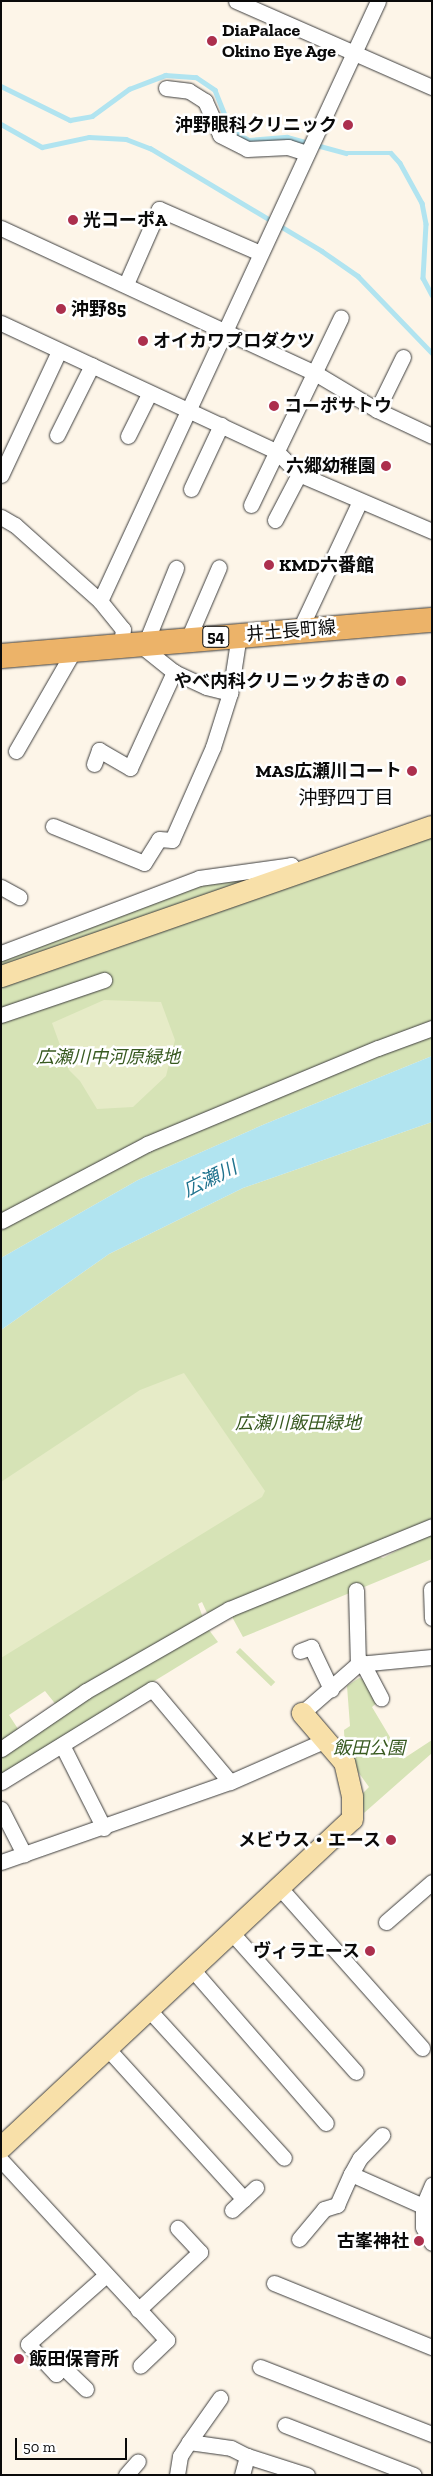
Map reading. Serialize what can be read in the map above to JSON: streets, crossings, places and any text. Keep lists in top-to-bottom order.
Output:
{
  "streets": {
    "main road": ["井土長町線", "54"]
  },
  "districts": ["沖野四丁目"],
  "water": ["広瀬川"],
  "parks": ["広瀬川中河原緑地", "広瀬川飯田緑地", "飯田公園"],
  "places": [
    "DiaPalace Okino Eye Age",
    "沖野眼科クリニック",
    "光コーポA",
    "沖野85",
    "オイカワプロダクツ",
    "コーポサトウ",
    "六郷幼稚園",
    "KMD六番館",
    "やべ内科クリニックおきの",
    "MAS広瀬川コート",
    "メビウス・エース",
    "ヴィラエース",
    "古峯神社",
    "飯田保育所"
  ],
  "scale_bar": "50 m"
}
